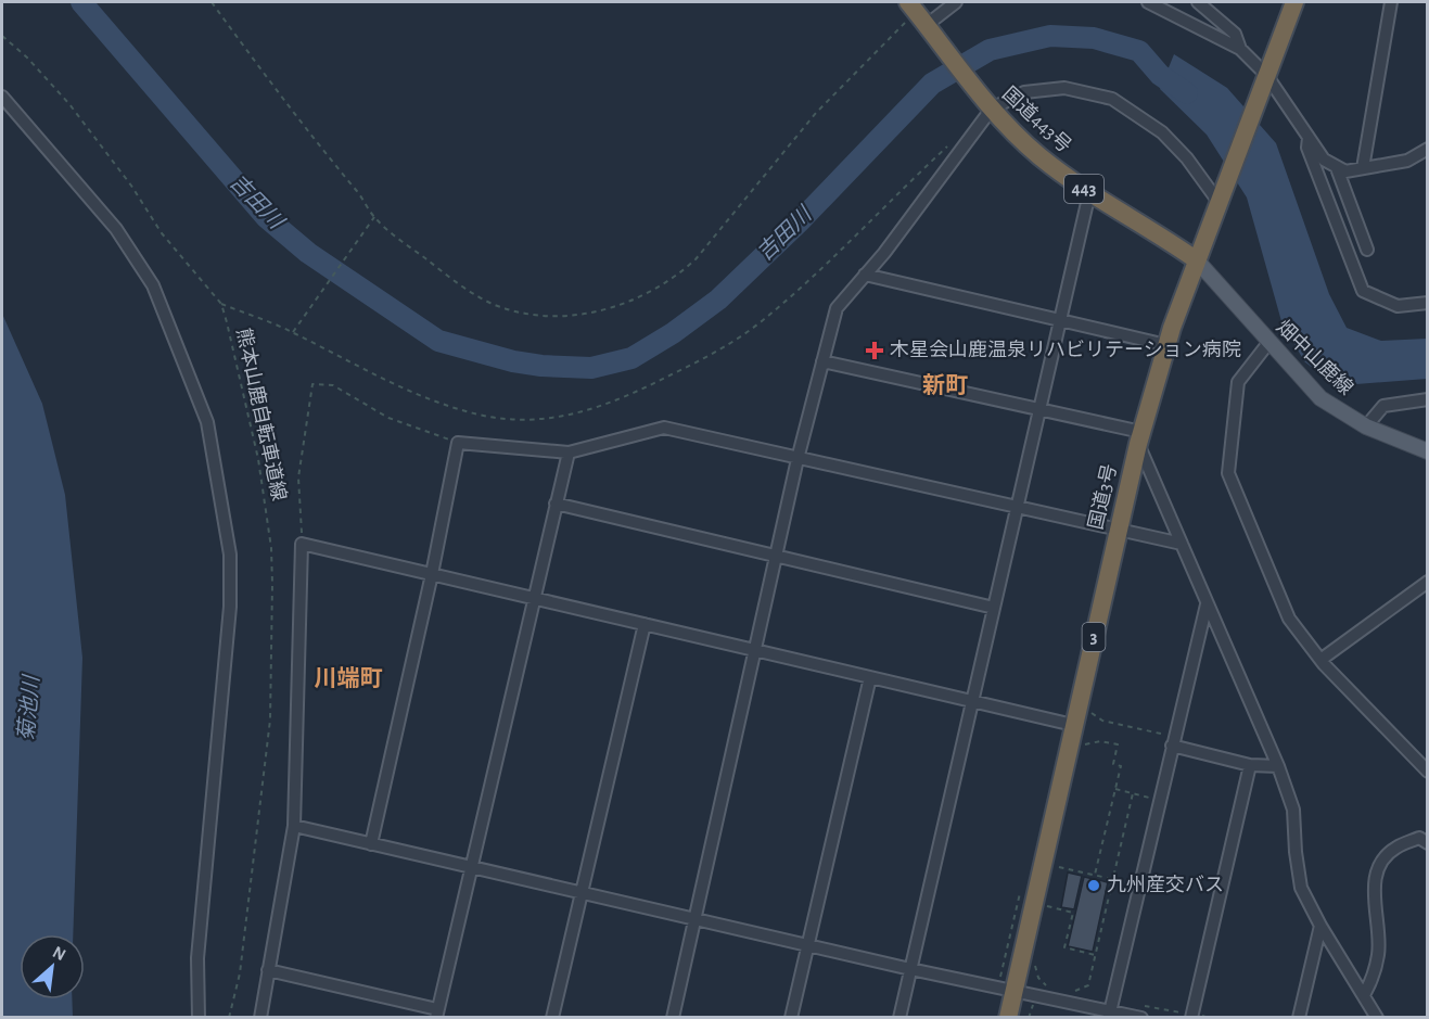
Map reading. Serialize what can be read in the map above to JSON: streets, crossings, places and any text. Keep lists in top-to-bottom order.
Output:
{
  "streets": {
    "highway": [
      "国道443号",
      "443",
      "国道3号",
      "3"
    ],
    "main road": ["畑中山鹿線"],
    "path": ["熊本山鹿自転車道線"]
  },
  "crossings": [
    ["国道443号", "畑中山鹿線"],
    ["国道443号", "国道3号"],
    ["畑中山鹿線", "国道3号"]
  ],
  "districts": ["新町", "川端町"],
  "water": ["吉田川", "菊池川"],
  "places": {
    "health": ["木星会山鹿温泉リハビリテーション病院"],
    "other": ["九州産交バス"]
  },
  "north": "top right"
}
